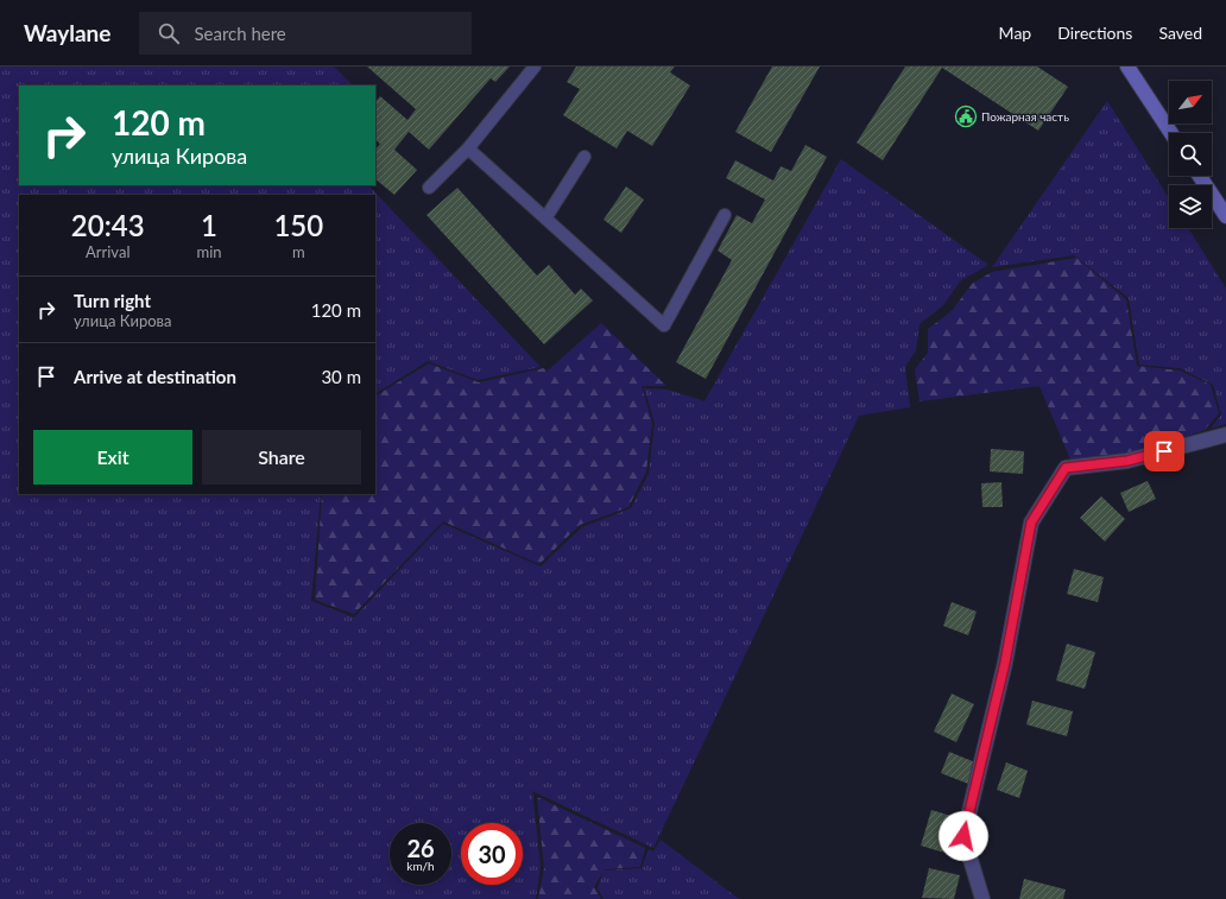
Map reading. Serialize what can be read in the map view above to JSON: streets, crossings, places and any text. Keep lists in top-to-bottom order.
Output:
{
  "places": {
    "public building": ["Пожарная часть"]
  },
  "north": "top right",
  "page": {
    "header": "Waylane",
    "search": "Search here",
    "nav": ["Map", "Directions", "Saved"],
    "turn": ["120 m", "улица Кирова"],
    "eta": [
      "20:43",
      "Arrival",
      "1",
      "min",
      "150",
      "m"
    ],
    "list": [
      {
        "name": "Turn right",
        "note": "улица Кирова",
        "value": "120 m"
      },
      {
        "name": "Arrive at destination",
        "value": "30 m"
      }
    ],
    "buttons": ["Exit", "Share"],
    "speed": "26 km/h",
    "limit": "30"
  }
}
